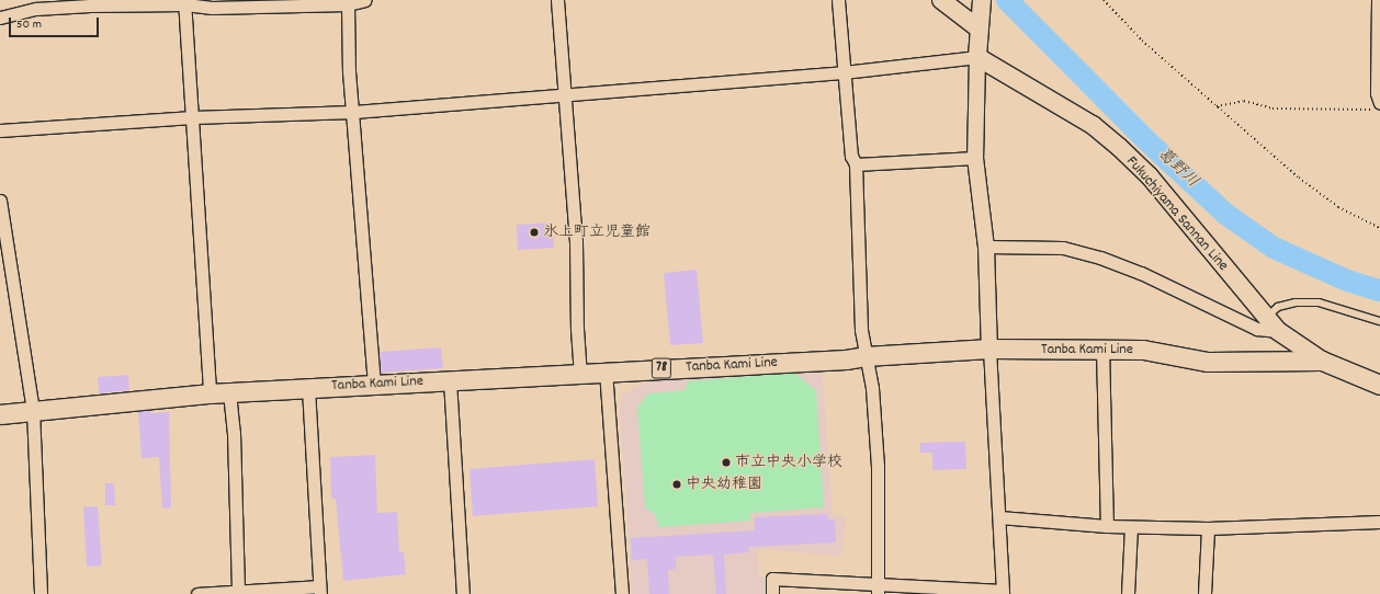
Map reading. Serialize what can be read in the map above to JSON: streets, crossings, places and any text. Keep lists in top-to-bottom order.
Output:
{
  "streets": {
    "main road": ["Fukuchiyama Sannan Line", "Tanba Kami Line", "78"]
  },
  "crossings": [
    ["Fukuchiyama Sannan Line", "Tanba Kami Line"]
  ],
  "water": ["葛野川"],
  "places": ["氷上町立児童館", "市立中央小学校", "中央幼稚園"],
  "scale_bar": "50 m"
}
